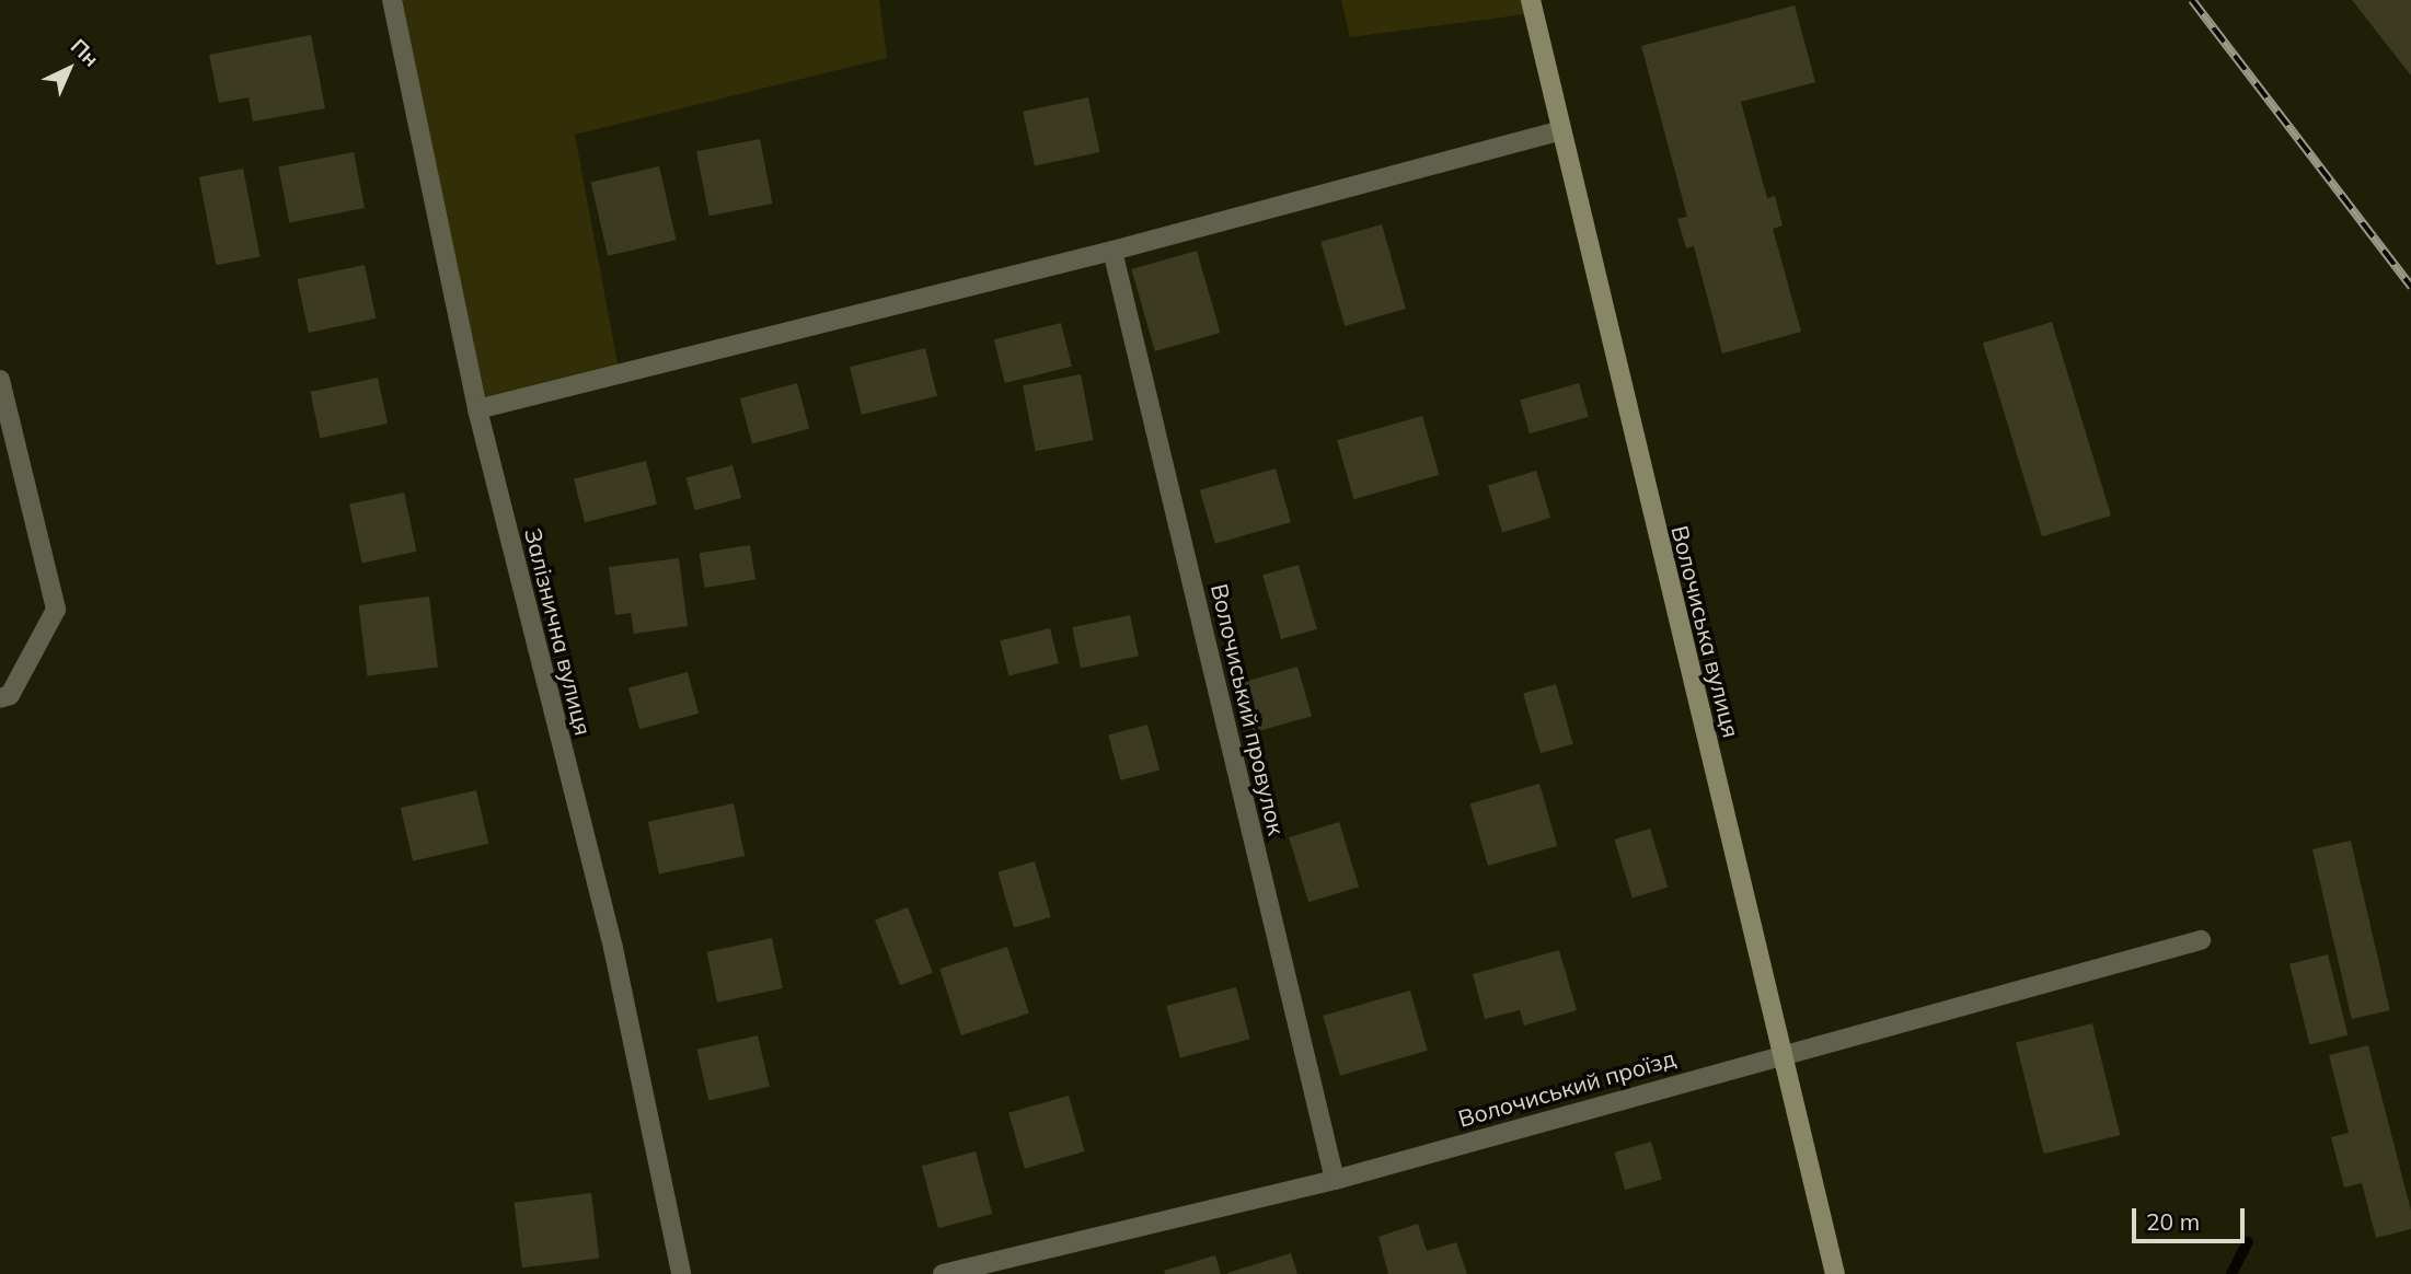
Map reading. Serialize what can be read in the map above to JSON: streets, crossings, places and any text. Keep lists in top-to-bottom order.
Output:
{
  "streets": {
    "main road": ["Волочиська вулиця"],
    "street": ["Залізнична вулиця", "Волочиський провулок", "Волочиський проїзд"]
  },
  "crossings": [
    ["Волочиська вулиця", "Волочиський проїзд"],
    ["Волочиський провулок", "Волочиський проїзд"]
  ],
  "scale_bar": "20 m",
  "north": "top right"
}
